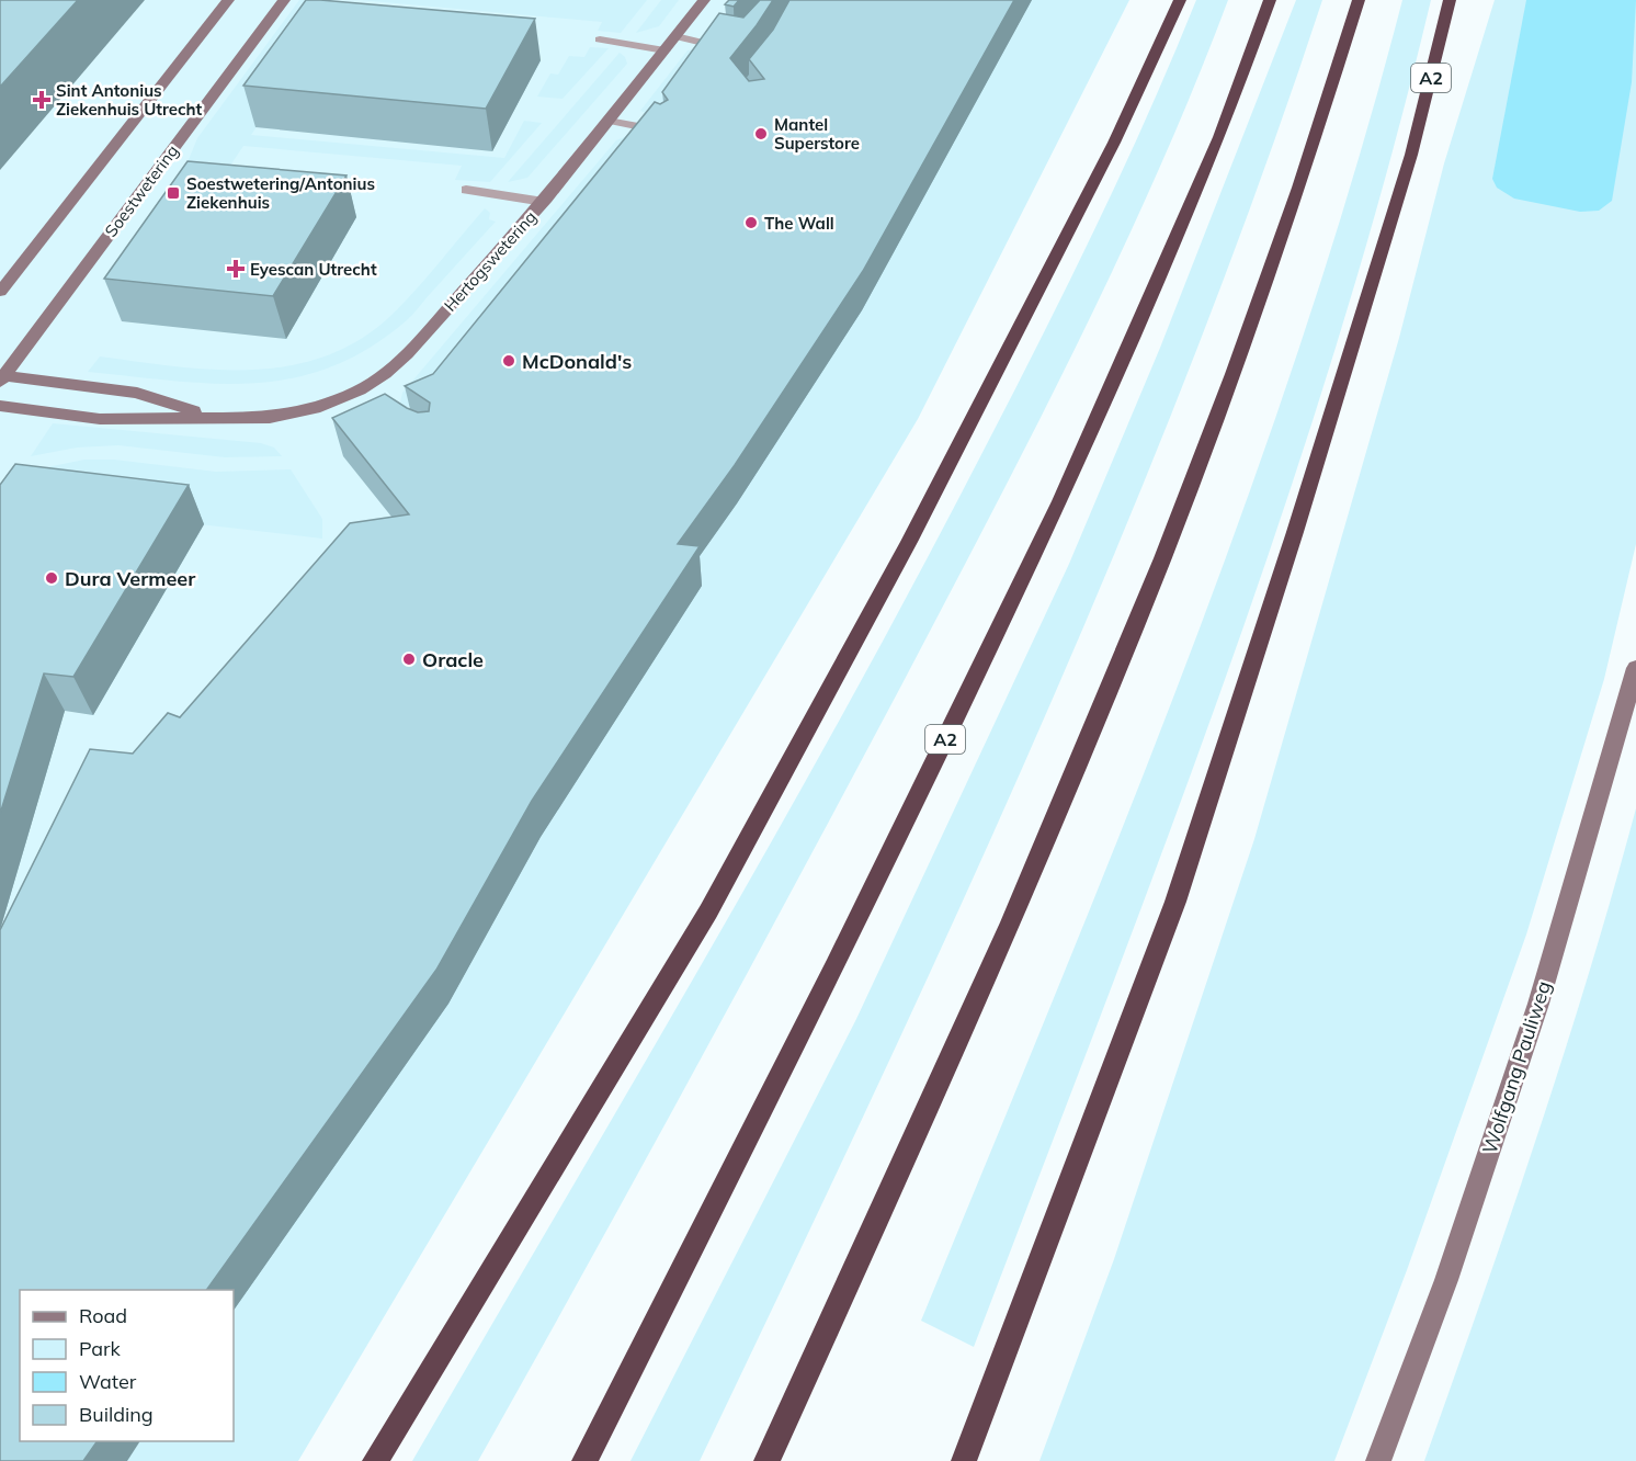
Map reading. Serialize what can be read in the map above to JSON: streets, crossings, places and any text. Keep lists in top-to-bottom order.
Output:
{
  "streets": {
    "highway": ["A2"],
    "main road": ["Soestwetering", "Hertogswetering", "Wolfgang Pauliweg"]
  },
  "crossings": [
    ["Soestwetering", "Hertogswetering"]
  ],
  "places": {
    "health": ["Sint Antonius Ziekenhuis Utrecht", "Eyescan Utrecht"],
    "other": [
      "Mantel Superstore",
      "The Wall",
      "McDonald's",
      "Dura Vermeer",
      "Oracle"
    ],
    "transit": ["Soestwetering/Antonius Ziekenhuis"]
  },
  "legend": [
    "Road",
    "Park",
    "Water",
    "Building"
  ]
}
